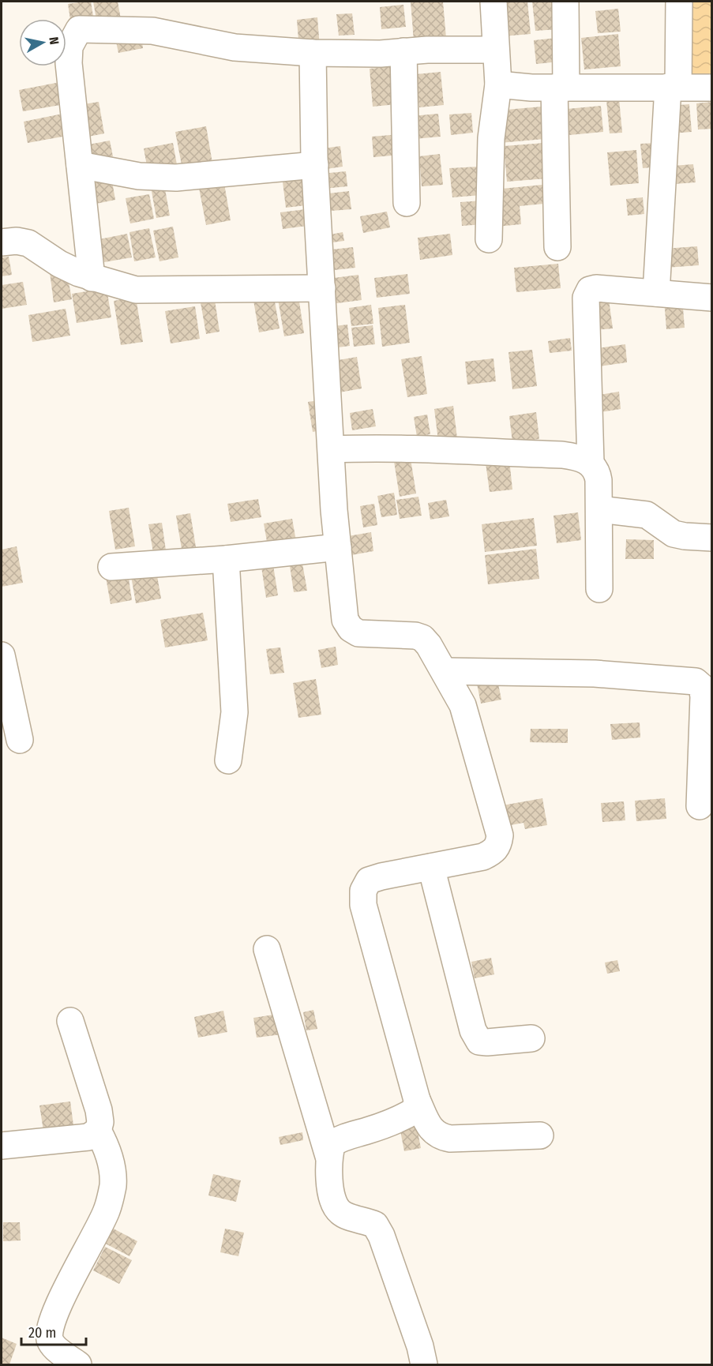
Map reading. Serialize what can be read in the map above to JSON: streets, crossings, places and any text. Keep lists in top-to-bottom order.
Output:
{
  "scale_bar": "20 m",
  "north": "right"
}
